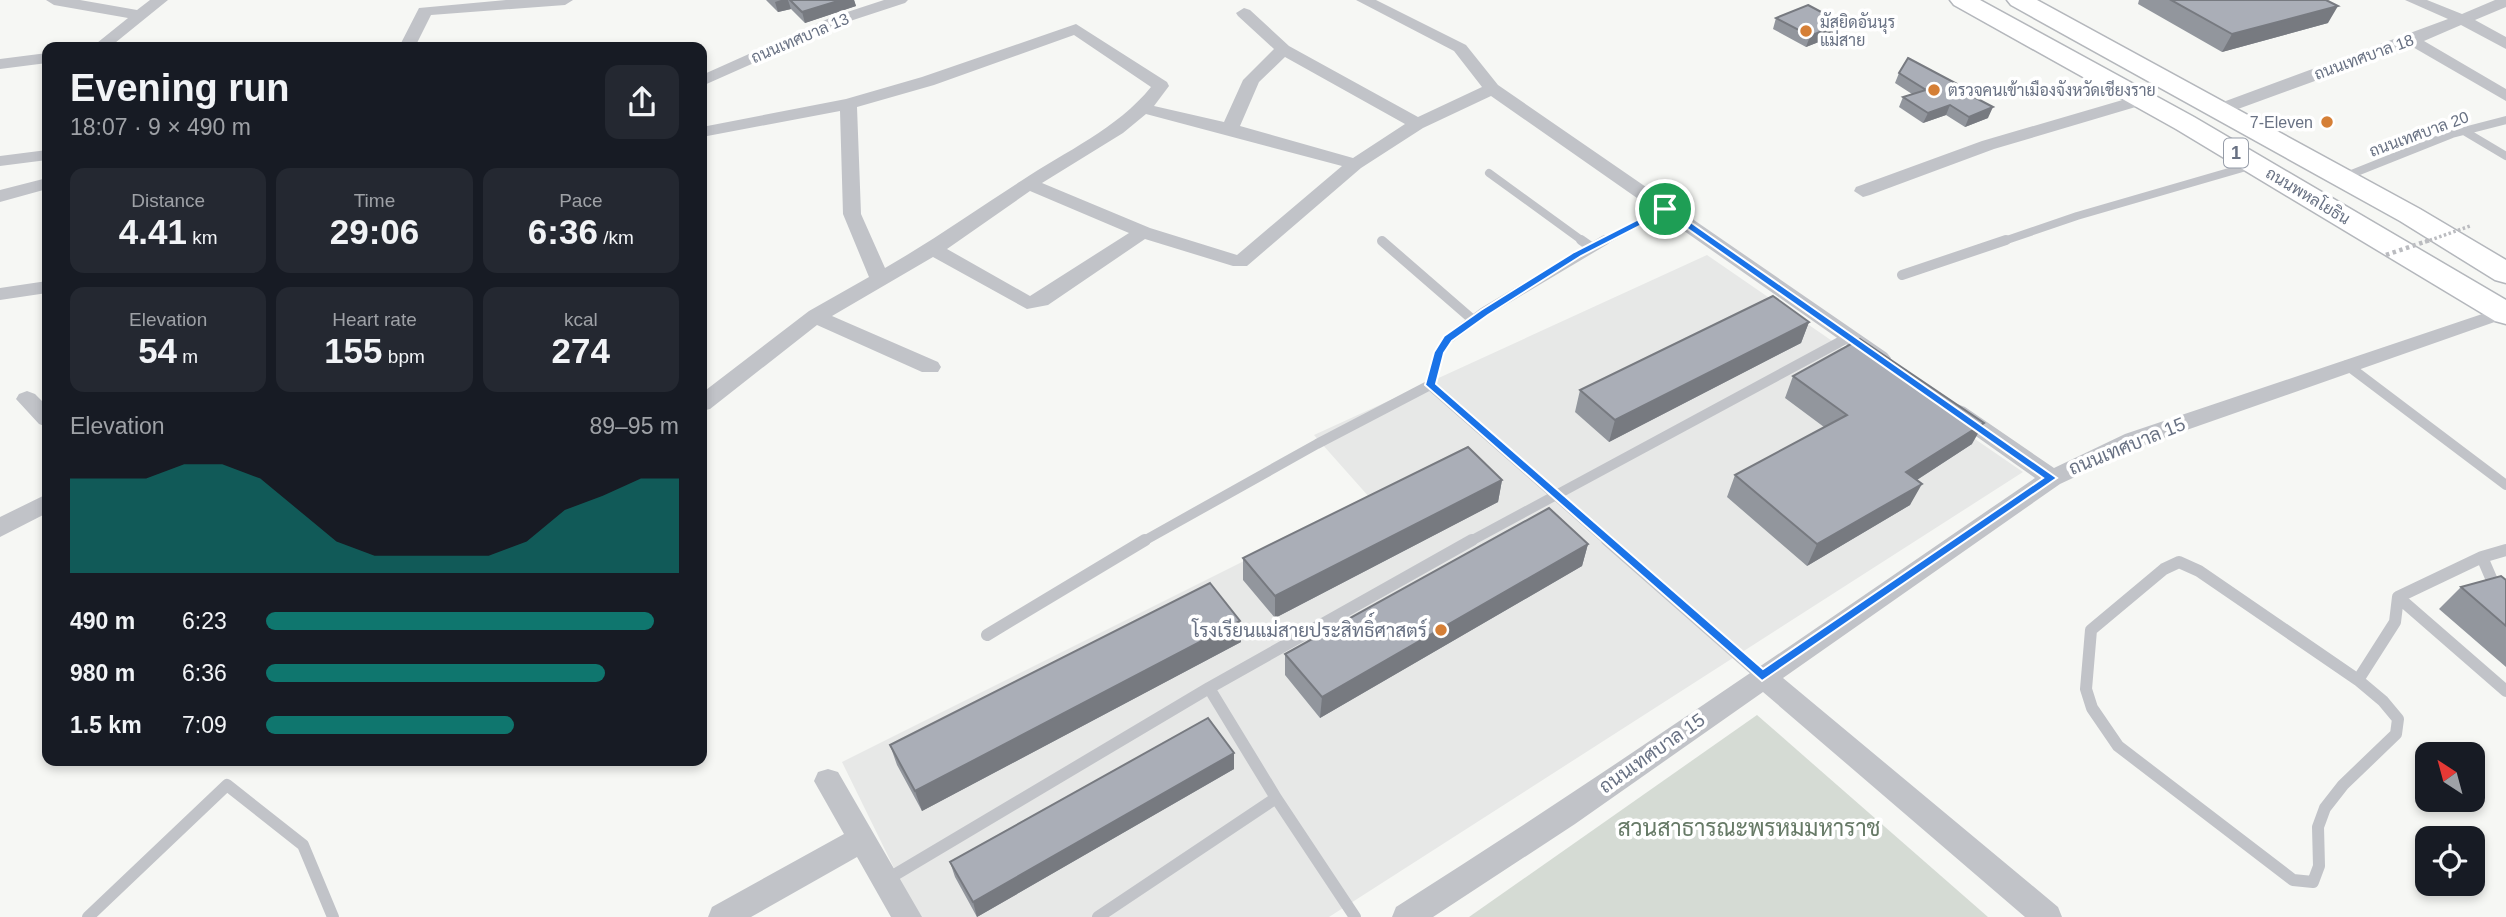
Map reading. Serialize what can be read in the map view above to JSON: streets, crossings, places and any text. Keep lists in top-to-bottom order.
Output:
{
  "streets": {
    "main road": ["1", "ถนนพหลโยธิน"],
    "street": ["ถนนเทศบาล 13", "ถนนเทศบาล 18", "ถนนเทศบาล 15"],
    "lane": ["ถนนเทศบาล 20"]
  },
  "crossings": [
    ["ถนนเทศบาล 18", "ถนนพหลโยธิน"],
    ["ถนนเทศบาล 20", "ถนนพหลโยธิน"],
    ["ถนนพหลโยธิน", "ถนนเทศบาล 15"]
  ],
  "parks": ["สวนสาธารณะพรหมมหาราช"],
  "places": [
    "มัสยิดอันนุร แม่สาย",
    "ตรวจคนเข้าเมืองจังหวัดเชียงราย",
    "7-Eleven",
    "โรงเรียนแม่สายประสิทธิ์ศาสตร์"
  ],
  "north": "top left",
  "page": {
    "heading": ["Evening run", "18:07 · 9 × 490 m"],
    "stats": [
      ["Distance", "4.41 km"],
      ["Time", "29:06"],
      ["Pace", "6:36 /km"],
      ["Elevation", "54 m"],
      ["Heart rate", "155 bpm"],
      ["kcal", "274"]
    ],
    "chart": ["Elevation", "89–95 m"],
    "list": [
      {
        "name": "490 m",
        "note": "6:23"
      },
      {
        "name": "980 m",
        "note": "6:36"
      },
      {
        "name": "1.5 km",
        "note": "7:09"
      }
    ]
  }
}
